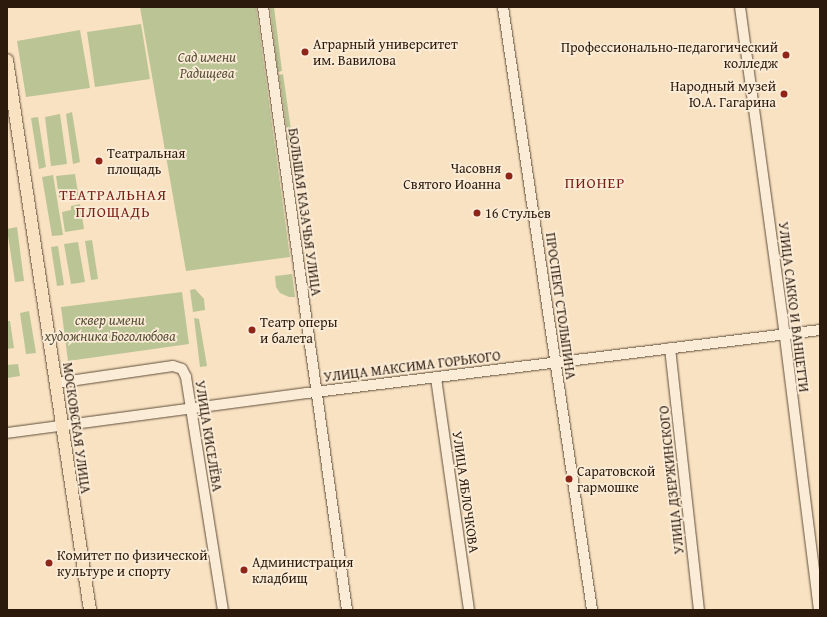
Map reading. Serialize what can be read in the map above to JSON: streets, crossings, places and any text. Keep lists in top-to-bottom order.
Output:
{
  "streets": {
    "main road": ["МОСКОВСКАЯ УЛИЦА"],
    "street": [
      "БОЛЬШАЯ КАЗАЧЬЯ УЛИЦА",
      "ПРОСПЕКТ СТОЛЫПИНА",
      "УЛИЦА САККО И ВАНЦЕТТИ",
      "УЛИЦА МАКСИМА ГОРЬКОГО",
      "УЛИЦА КИСЕЛЁВА",
      "УЛИЦА ДЗЕРЖИНСКОГО",
      "УЛИЦА ЯБЛОЧКОВА"
    ]
  },
  "crossings": [
    ["БОЛЬШАЯ КАЗАЧЬЯ УЛИЦА", "УЛИЦА МАКСИМА ГОРЬКОГО"],
    ["ПРОСПЕКТ СТОЛЫПИНА", "УЛИЦА МАКСИМА ГОРЬКОГО"],
    ["УЛИЦА САККО И ВАНЦЕТТИ", "УЛИЦА МАКСИМА ГОРЬКОГО"],
    ["УЛИЦА МАКСИМА ГОРЬКОГО", "МОСКОВСКАЯ УЛИЦА"],
    ["УЛИЦА МАКСИМА ГОРЬКОГО", "УЛИЦА КИСЕЛЁВА"],
    ["УЛИЦА МАКСИМА ГОРЬКОГО", "УЛИЦА ДЗЕРЖИНСКОГО"],
    ["УЛИЦА МАКСИМА ГОРЬКОГО", "УЛИЦА ЯБЛОЧКОВА"],
    ["МОСКОВСКАЯ УЛИЦА", "УЛИЦА КИСЕЛЁВА"]
  ],
  "districts": ["ПИОНЕР", "ТЕАТРАЛЬНАЯ ПЛОЩАДЬ"],
  "parks": ["Сад имени Радищева", "сквер имени художника Боголюбова"],
  "places": [
    "Аграрный университет им. Вавилова",
    "Профессионально-педагогический колледж",
    "Народный музей Ю.А. Гагарина",
    "Театральная площадь",
    "Часовня Святого Иоанна",
    "16 Стульев",
    "Театр оперы и балета",
    "Саратовской гармошке",
    "Комитет по физической культуре и спорту",
    "Администрация кладбищ"
  ]
}
